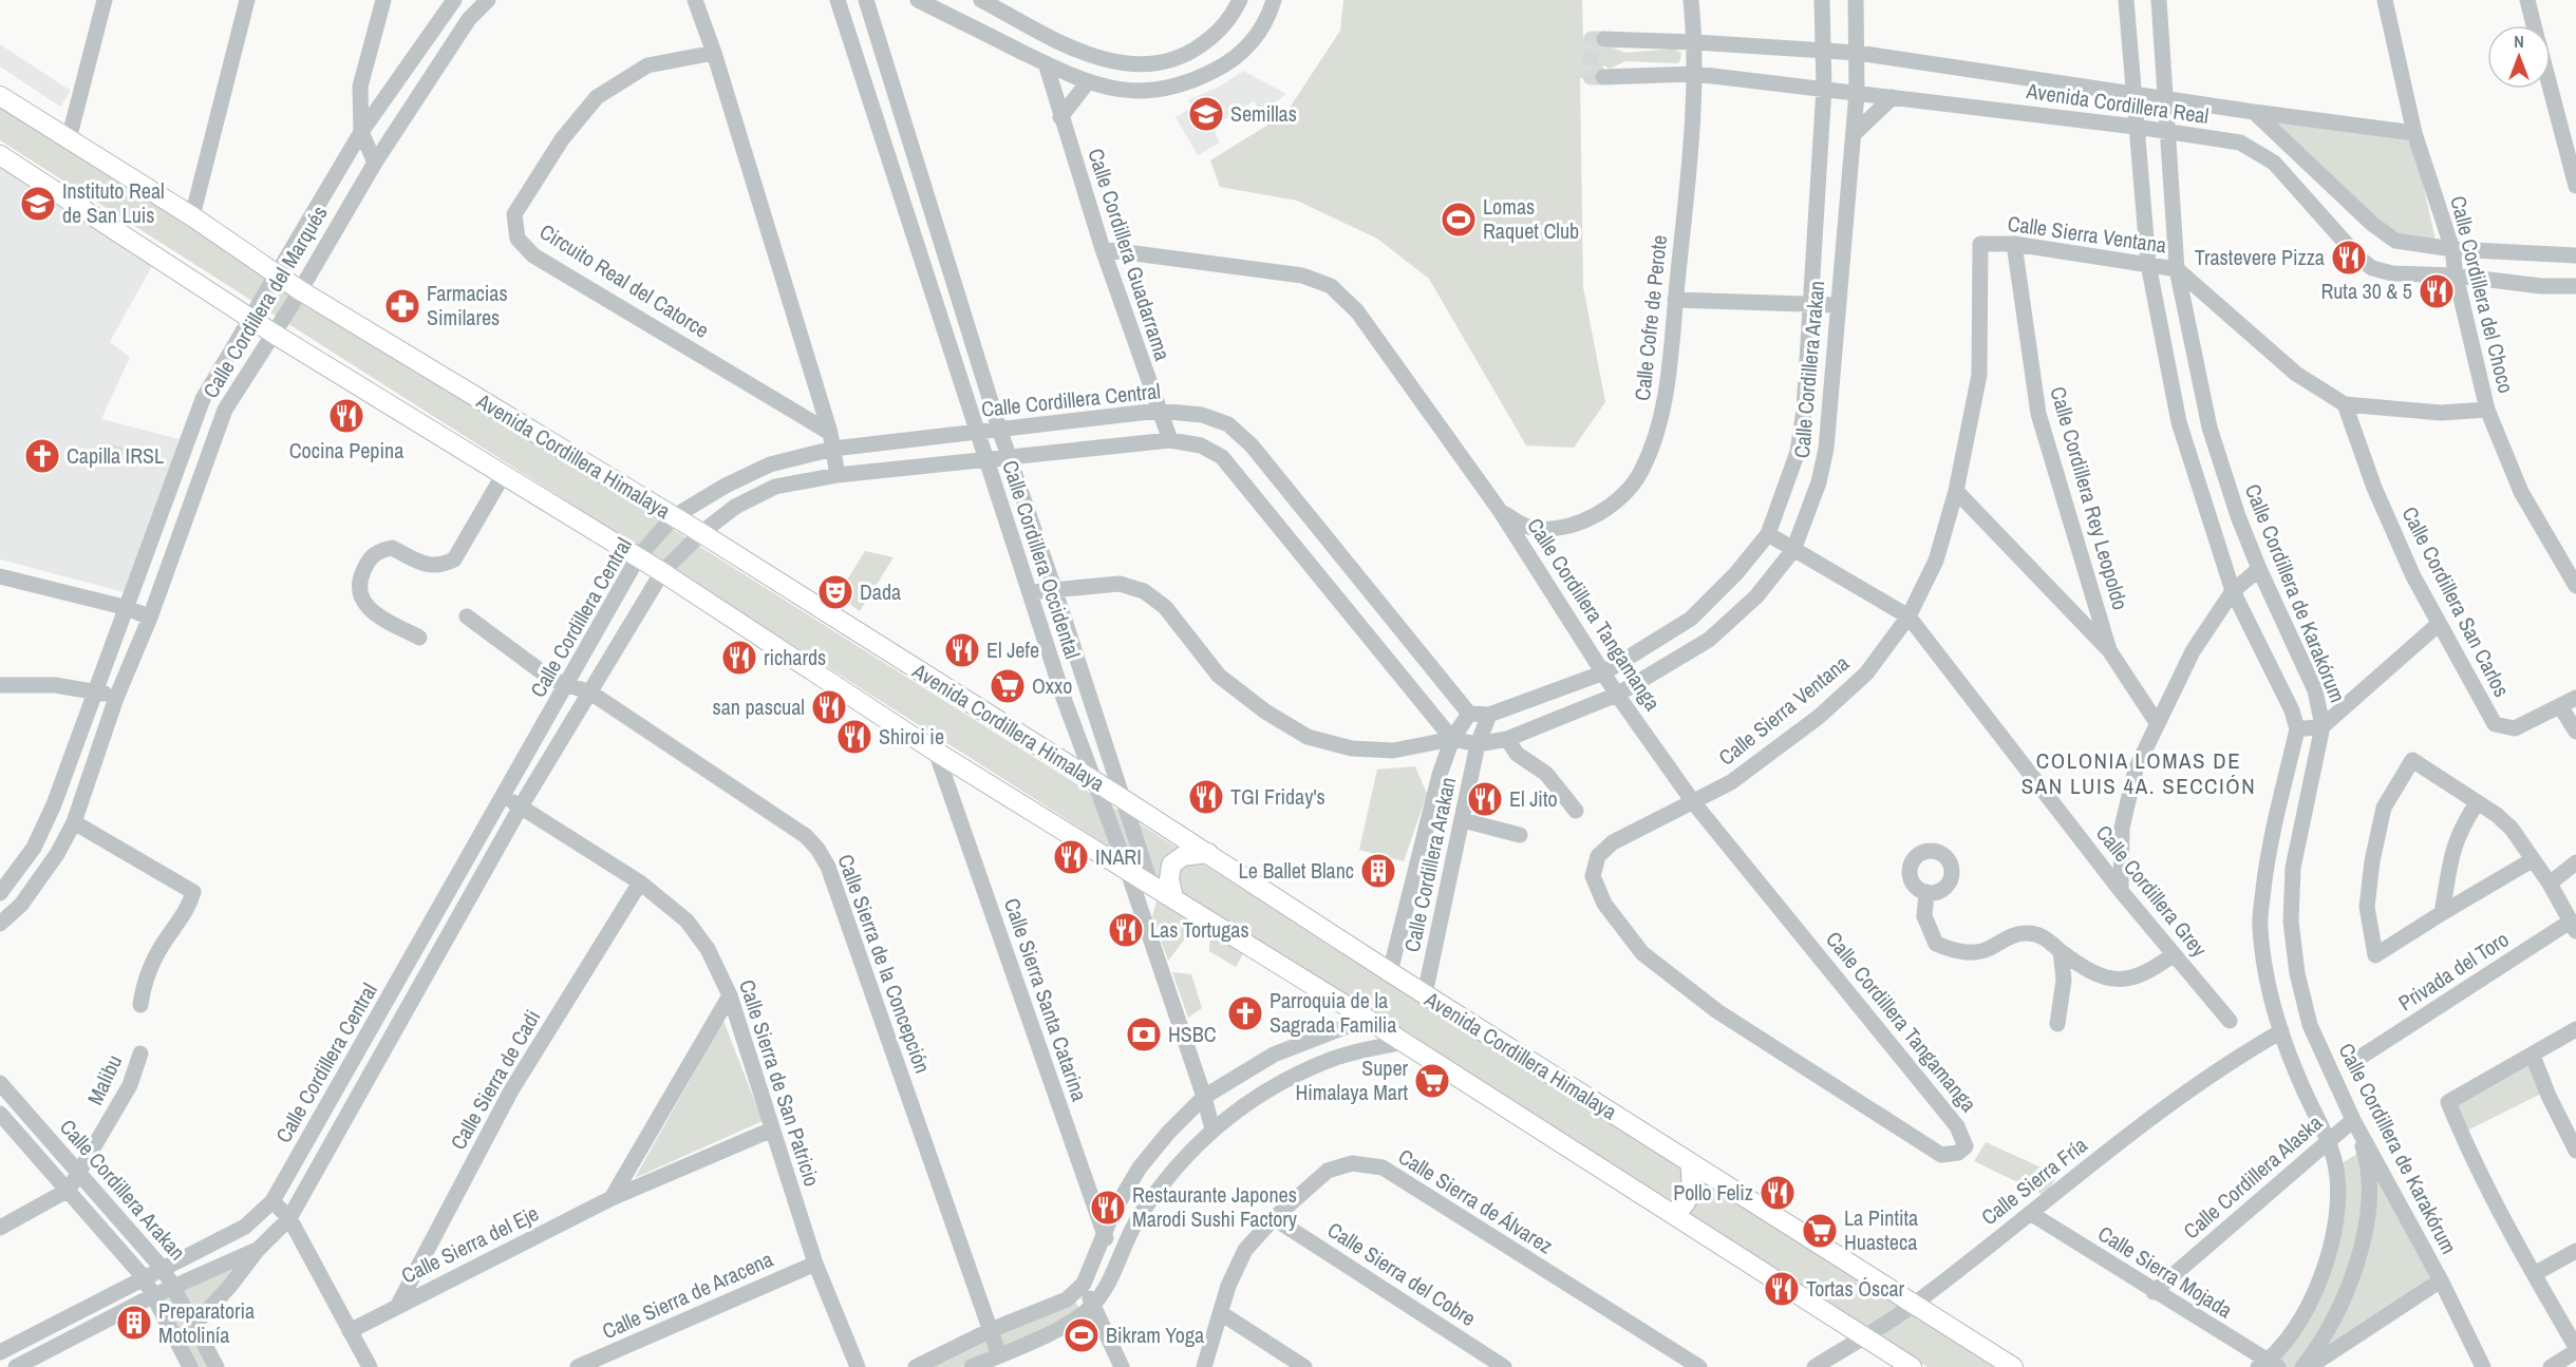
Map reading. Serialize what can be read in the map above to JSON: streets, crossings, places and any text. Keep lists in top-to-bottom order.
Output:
{
  "streets": {
    "main road": ["Avenida Cordillera Himalaya"],
    "street": [
      "Avenida Cordillera Real",
      "Calle Sierra Ventana",
      "Calle Cordillera Guadarrama",
      "Circuito Real del Catorce",
      "Calle Cordillera del Choco",
      "Calle Cordillera del Marqués",
      "Calle Cofre de Perote",
      "Calle Cordillera Arakan",
      "Calle Cordillera Central",
      "Calle Cordillera Rey Leopoldo",
      "Calle Cordillera Occidental",
      "Calle Cordillera de Karakórum",
      "Calle Cordillera San Carlos",
      "Calle Cordillera Tangamanga",
      "Calle Cordillera Grey",
      "Calle Sierra de la Concepción",
      "Privada del Toro",
      "Calle Sierra Santa Catarina",
      "Malibu",
      "Calle Sierra de Cadi",
      "Calle Sierra de San Patricio",
      "Calle Cordillera Alaska",
      "Calle Sierra Fría",
      "Calle Sierra de Álvarez",
      "Calle Sierra del Eje",
      "Calle Sierra Mojada",
      "Calle Sierra del Cobre",
      "Calle Sierra de Aracena"
    ]
  },
  "crossings": [
    ["Avenida Cordillera Real", "Calle Cordillera del Choco"],
    ["Avenida Cordillera Real", "Calle Cofre de Perote"],
    ["Avenida Cordillera Real", "Calle Cordillera Arakan"],
    ["Avenida Cordillera Real", "Calle Cordillera de Karakórum"],
    ["Calle Sierra Ventana", "Calle Cordillera Rey Leopoldo"],
    ["Calle Sierra Ventana", "Calle Cordillera de Karakórum"],
    ["Calle Sierra Ventana", "Calle Cordillera Tangamanga"],
    ["Calle Sierra Ventana", "Calle Cordillera Grey"],
    ["Calle Cordillera Guadarrama", "Calle Cordillera Central"],
    ["Calle Cordillera Guadarrama", "Calle Cordillera Tangamanga"],
    ["Circuito Real del Catorce", "Calle Cordillera Central"],
    ["Calle Cordillera del Marqués", "Avenida Cordillera Himalaya"],
    ["Calle Cofre de Perote", "Calle Cordillera Tangamanga"],
    ["Calle Cordillera Arakan", "Calle Cordillera Central"],
    ["Calle Cordillera Arakan", "Avenida Cordillera Himalaya"],
    ["Calle Cordillera Arakan", "Calle Cordillera Occidental"],
    ["Calle Cordillera Arakan", "Calle Cordillera Tangamanga"],
    ["Calle Cordillera Arakan", "Calle Cordillera Grey"],
    ["Calle Cordillera Arakan", "Malibu"],
    ["Calle Cordillera Central", "Avenida Cordillera Himalaya"],
    ["Calle Cordillera Central", "Calle Cordillera Occidental"],
    ["Calle Cordillera Central", "Calle Sierra de la Concepción"],
    ["Calle Cordillera Central", "Calle Sierra de San Patricio"],
    ["Avenida Cordillera Himalaya", "Calle Cordillera Occidental"],
    ["Avenida Cordillera Himalaya", "Calle Sierra Fría"],
    ["Calle Cordillera de Karakórum", "Calle Cordillera Alaska"],
    ["Calle Sierra de Cadi", "Calle Sierra de San Patricio"],
    ["Calle Sierra de Cadi", "Calle Sierra del Eje"],
    ["Calle Sierra de San Patricio", "Calle Sierra del Eje"],
    ["Calle Sierra de San Patricio", "Calle Sierra de Aracena"],
    ["Calle Cordillera Alaska", "Calle Sierra Mojada"],
    ["Calle Sierra Fría", "Calle Sierra Mojada"],
    ["Calle Sierra de Álvarez", "Calle Sierra del Cobre"]
  ],
  "districts": ["COLONIA LOMAS DE SAN LUIS 4A. SECCIÓN"],
  "places": {
    "school or university": ["Semillas", "Instituto Real de San Luis"],
    "sports": ["Lomas Raquet Club", "Bikram Yoga"],
    "restaurant": [
      "Trastevere Pizza",
      "Ruta 30 & 5",
      "Cocina Pepina",
      "El Jefe",
      "richards",
      "san pascual",
      "Shiroi ie",
      "TGI Friday's",
      "El Jito",
      "INARI",
      "Las Tortugas",
      "Pollo Feliz",
      "Restaurante Japones Marodi Sushi Factory",
      "Tortas Óscar"
    ],
    "pharmacy": ["Farmacias Similares"],
    "church": ["Capilla IRSL", "Parroquia de la Sagrada Familia"],
    "theatre": ["Dada"],
    "supermarket": ["Oxxo", "Super Himalaya Mart", "La Pintita Huasteca"],
    "building": ["Le Ballet Blanc", "Preparatoria Motolinía"],
    "bank": ["HSBC"]
  },
  "north": "top"
}
